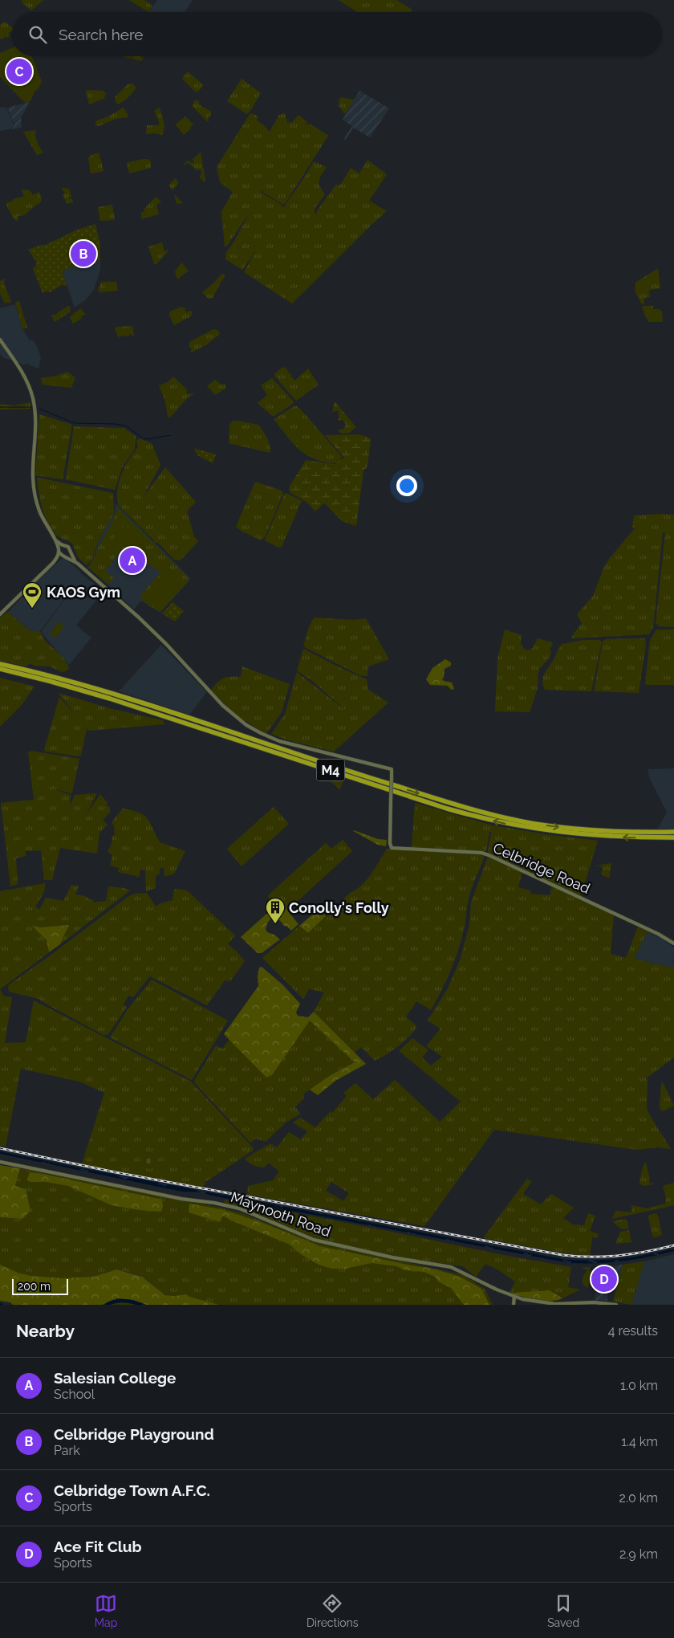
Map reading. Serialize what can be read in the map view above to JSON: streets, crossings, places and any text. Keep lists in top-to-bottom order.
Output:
{
  "streets": {
    "highway": ["M4"],
    "main road": ["Celbridge Road", "Maynooth Road"]
  },
  "places": {
    "sports": ["KAOS Gym"],
    "building": ["Conolly's Folly"]
  },
  "scale_bar": "200 m",
  "page": {
    "search": "Search here",
    "pins": [
      "C",
      "B",
      "A",
      "D"
    ],
    "scale": "200 m",
    "heading": ["Nearby", "4 results"],
    "list": [
      {
        "mark": "A",
        "name": "Salesian College",
        "note": "School",
        "value": "1.0 km"
      },
      {
        "mark": "B",
        "name": "Celbridge Playground",
        "note": "Park",
        "value": "1.4 km"
      },
      {
        "mark": "C",
        "name": "Celbridge Town A.F.C.",
        "note": "Sports",
        "value": "2.0 km"
      },
      {
        "mark": "D",
        "name": "Ace Fit Club",
        "note": "Sports",
        "value": "2.9 km"
      }
    ],
    "nav": ["Map", "Directions", "Saved"]
  }
}
